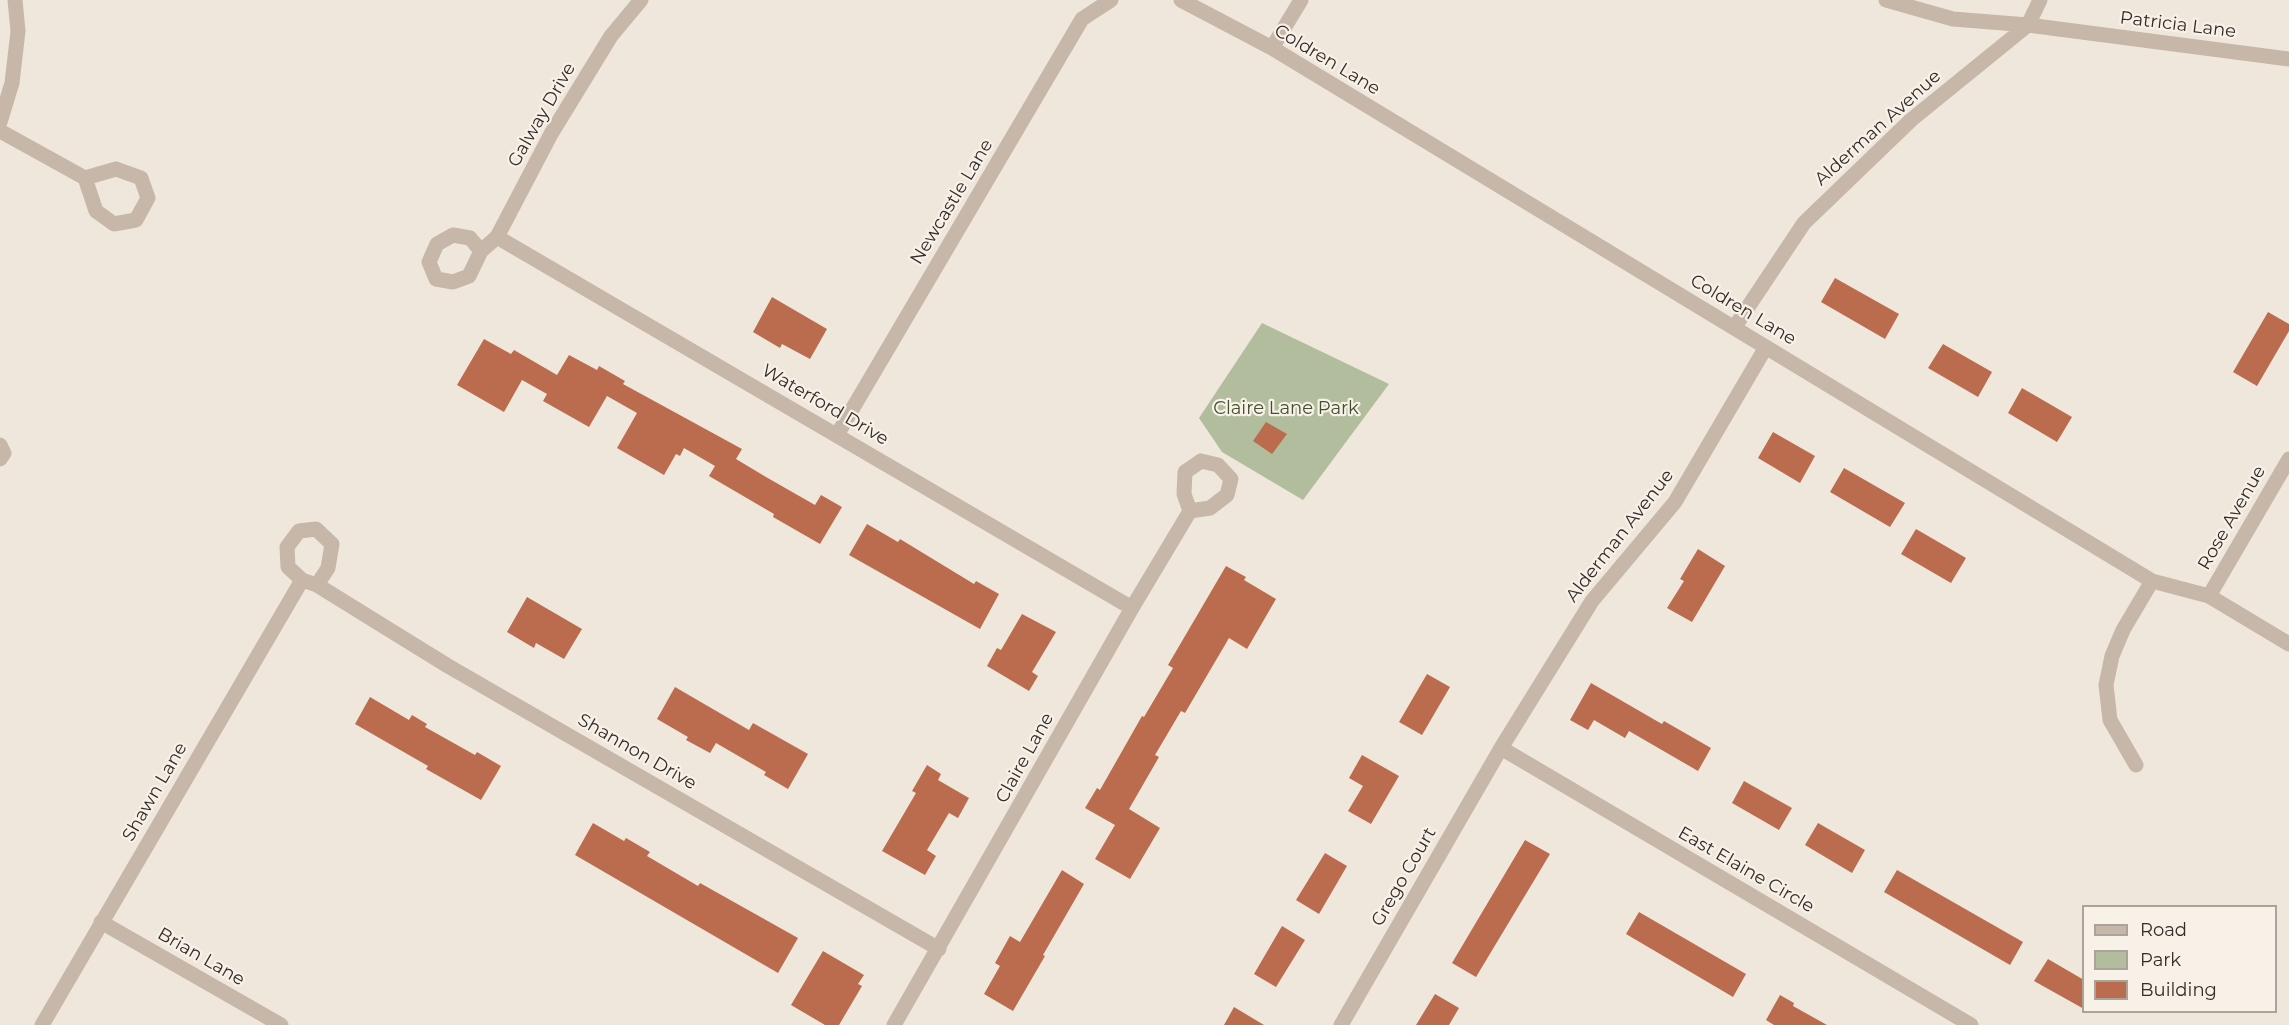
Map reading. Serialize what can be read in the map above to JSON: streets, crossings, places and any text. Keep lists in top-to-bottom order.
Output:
{
  "streets": {
    "street": [
      "Patricia Lane",
      "Coldren Lane",
      "Galway Drive",
      "Alderman Avenue",
      "Newcastle Lane",
      "Waterford Drive",
      "Rose Avenue",
      "Shannon Drive",
      "Claire Lane",
      "Shawn Lane",
      "East Elaine Circle",
      "Grego Court",
      "Brian Lane"
    ]
  },
  "crossings": [
    ["Patricia Lane", "Alderman Avenue"],
    ["Coldren Lane", "Alderman Avenue"],
    ["Coldren Lane", "Rose Avenue"],
    ["Galway Drive", "Waterford Drive"],
    ["Alderman Avenue", "East Elaine Circle"],
    ["Alderman Avenue", "Grego Court"],
    ["Newcastle Lane", "Waterford Drive"],
    ["Waterford Drive", "Claire Lane"],
    ["Shannon Drive", "Claire Lane"],
    ["Shannon Drive", "Shawn Lane"],
    ["Shawn Lane", "Brian Lane"],
    ["East Elaine Circle", "Grego Court"]
  ],
  "parks": ["Claire Lane Park"],
  "legend": ["Road", "Park", "Building"]
}
